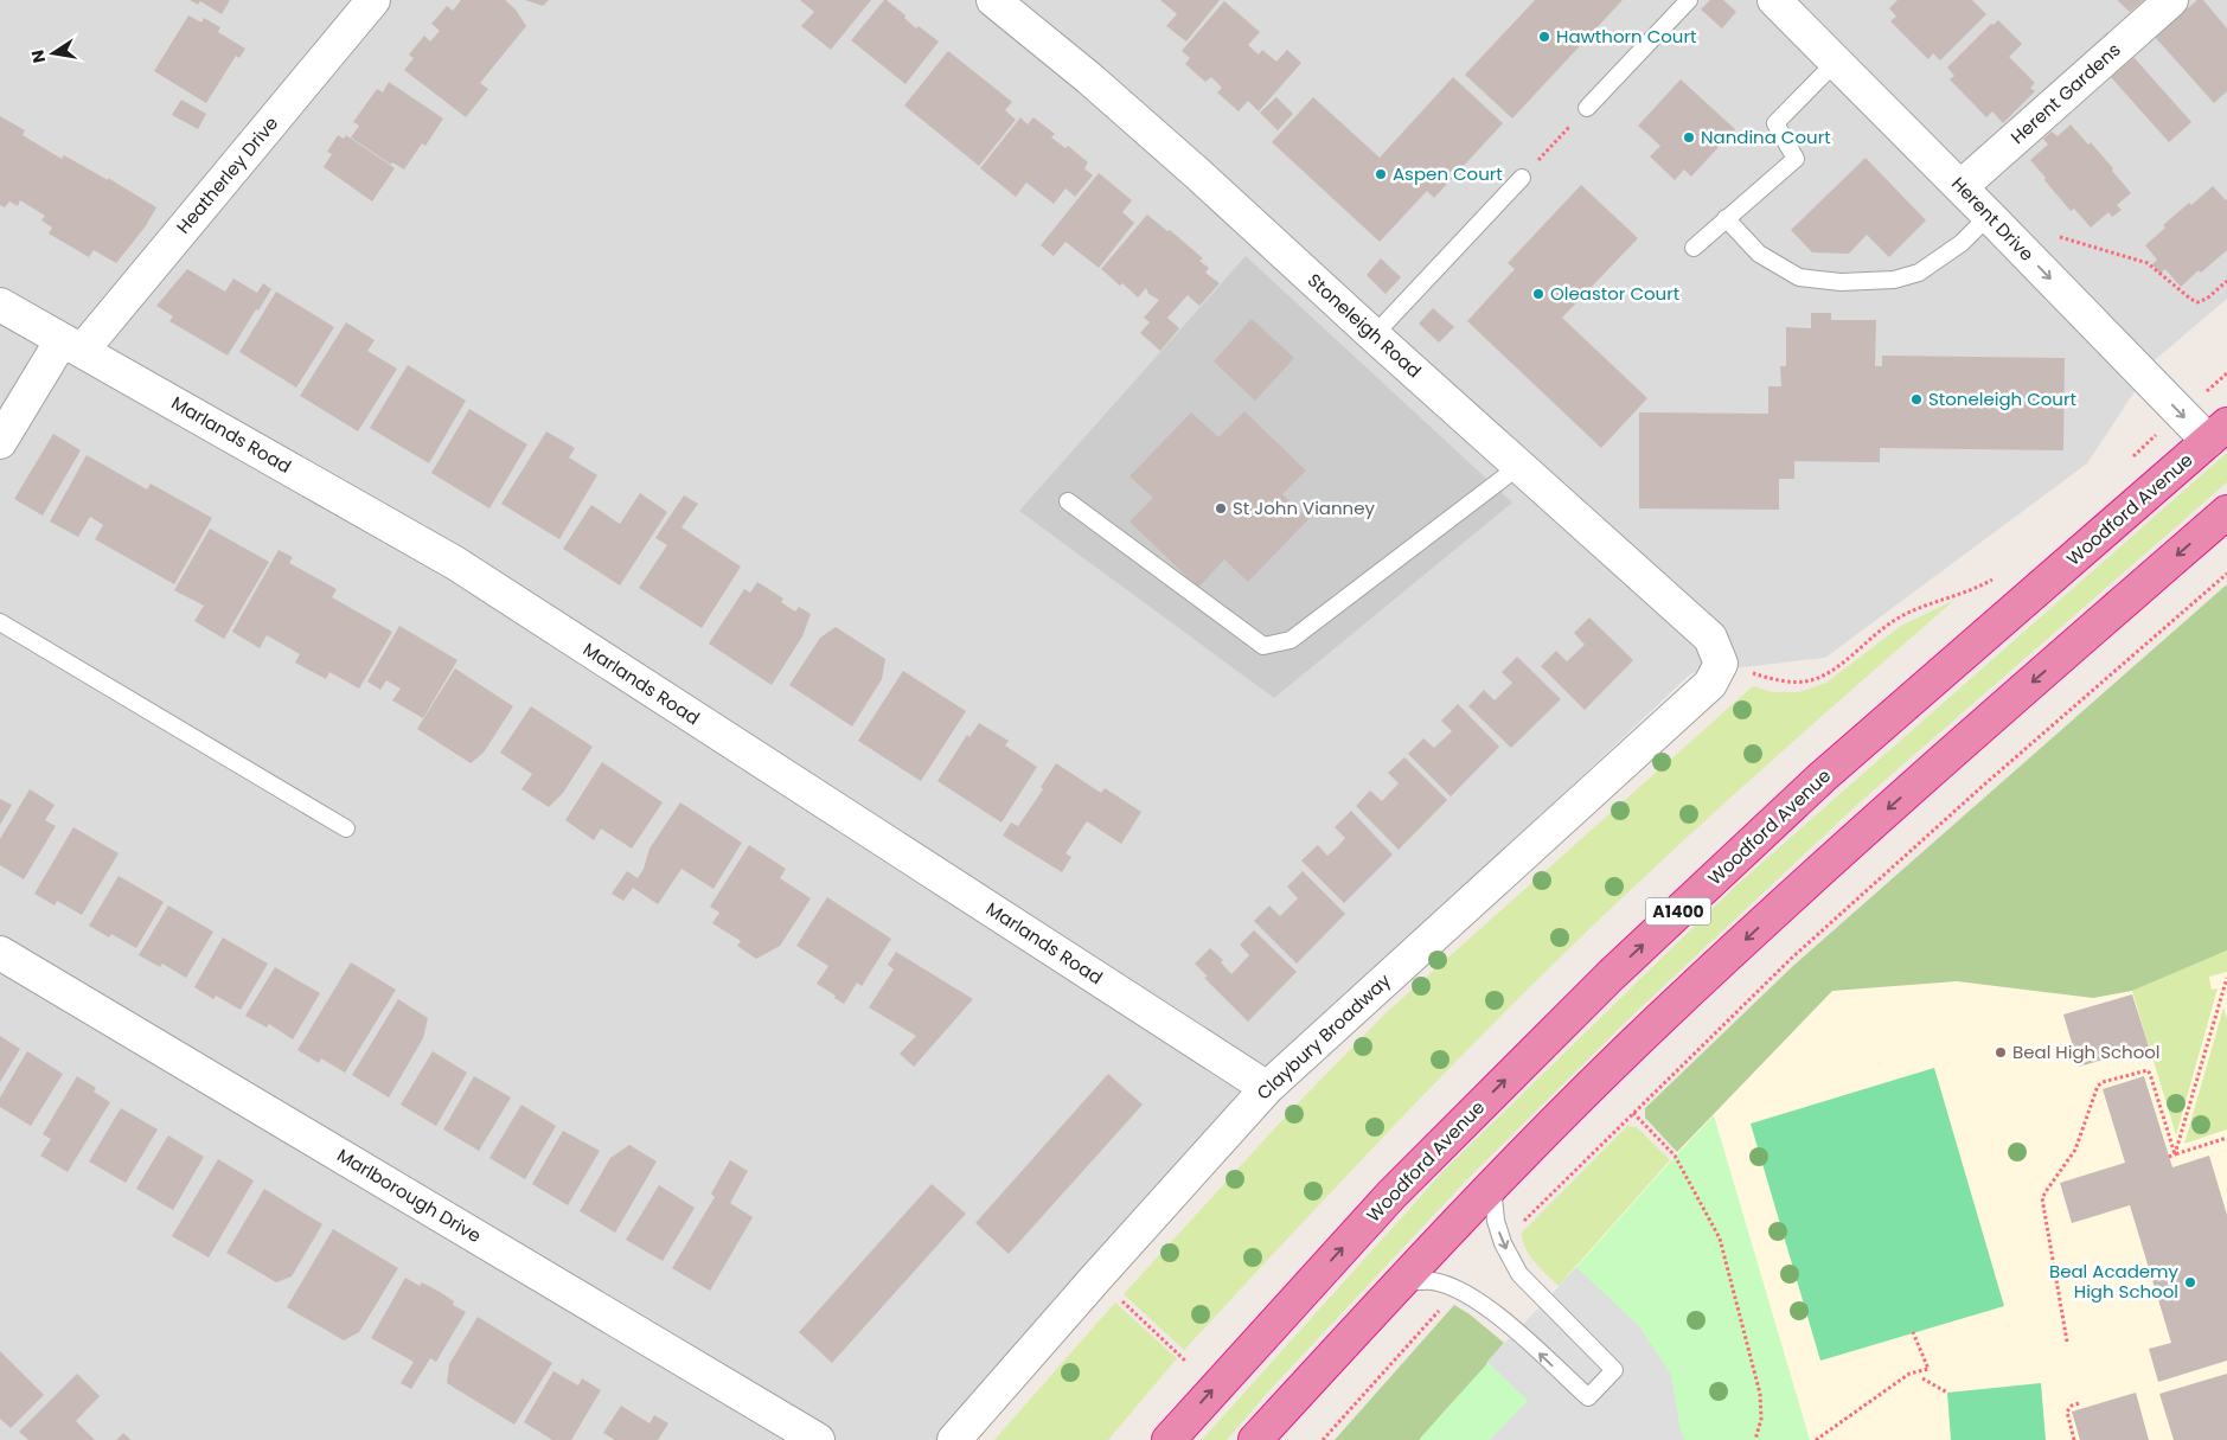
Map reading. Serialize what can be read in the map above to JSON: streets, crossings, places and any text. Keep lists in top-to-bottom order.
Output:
{
  "streets": {
    "highway": ["Woodford Avenue", "A1400"],
    "street": [
      "Herent Gardens",
      "Heatherley Drive",
      "Herent Drive",
      "Stoneleigh Road",
      "Marlands Road",
      "Claybury Broadway",
      "Marlborough Drive"
    ]
  },
  "crossings": [
    ["Herent Gardens", "Herent Drive"],
    ["Heatherley Drive", "Marlands Road"],
    ["Herent Drive", "Woodford Avenue"],
    ["Stoneleigh Road", "Claybury Broadway"],
    ["Marlands Road", "Claybury Broadway"]
  ],
  "one_way": ["Herent Drive"],
  "places": [
    "Hawthorn Court",
    "Nandina Court",
    "Aspen Court",
    "Oleastor Court",
    "Stoneleigh Court",
    "St John Vianney",
    "Beal High School",
    "Beal Academy High School"
  ],
  "north": "left"
}
